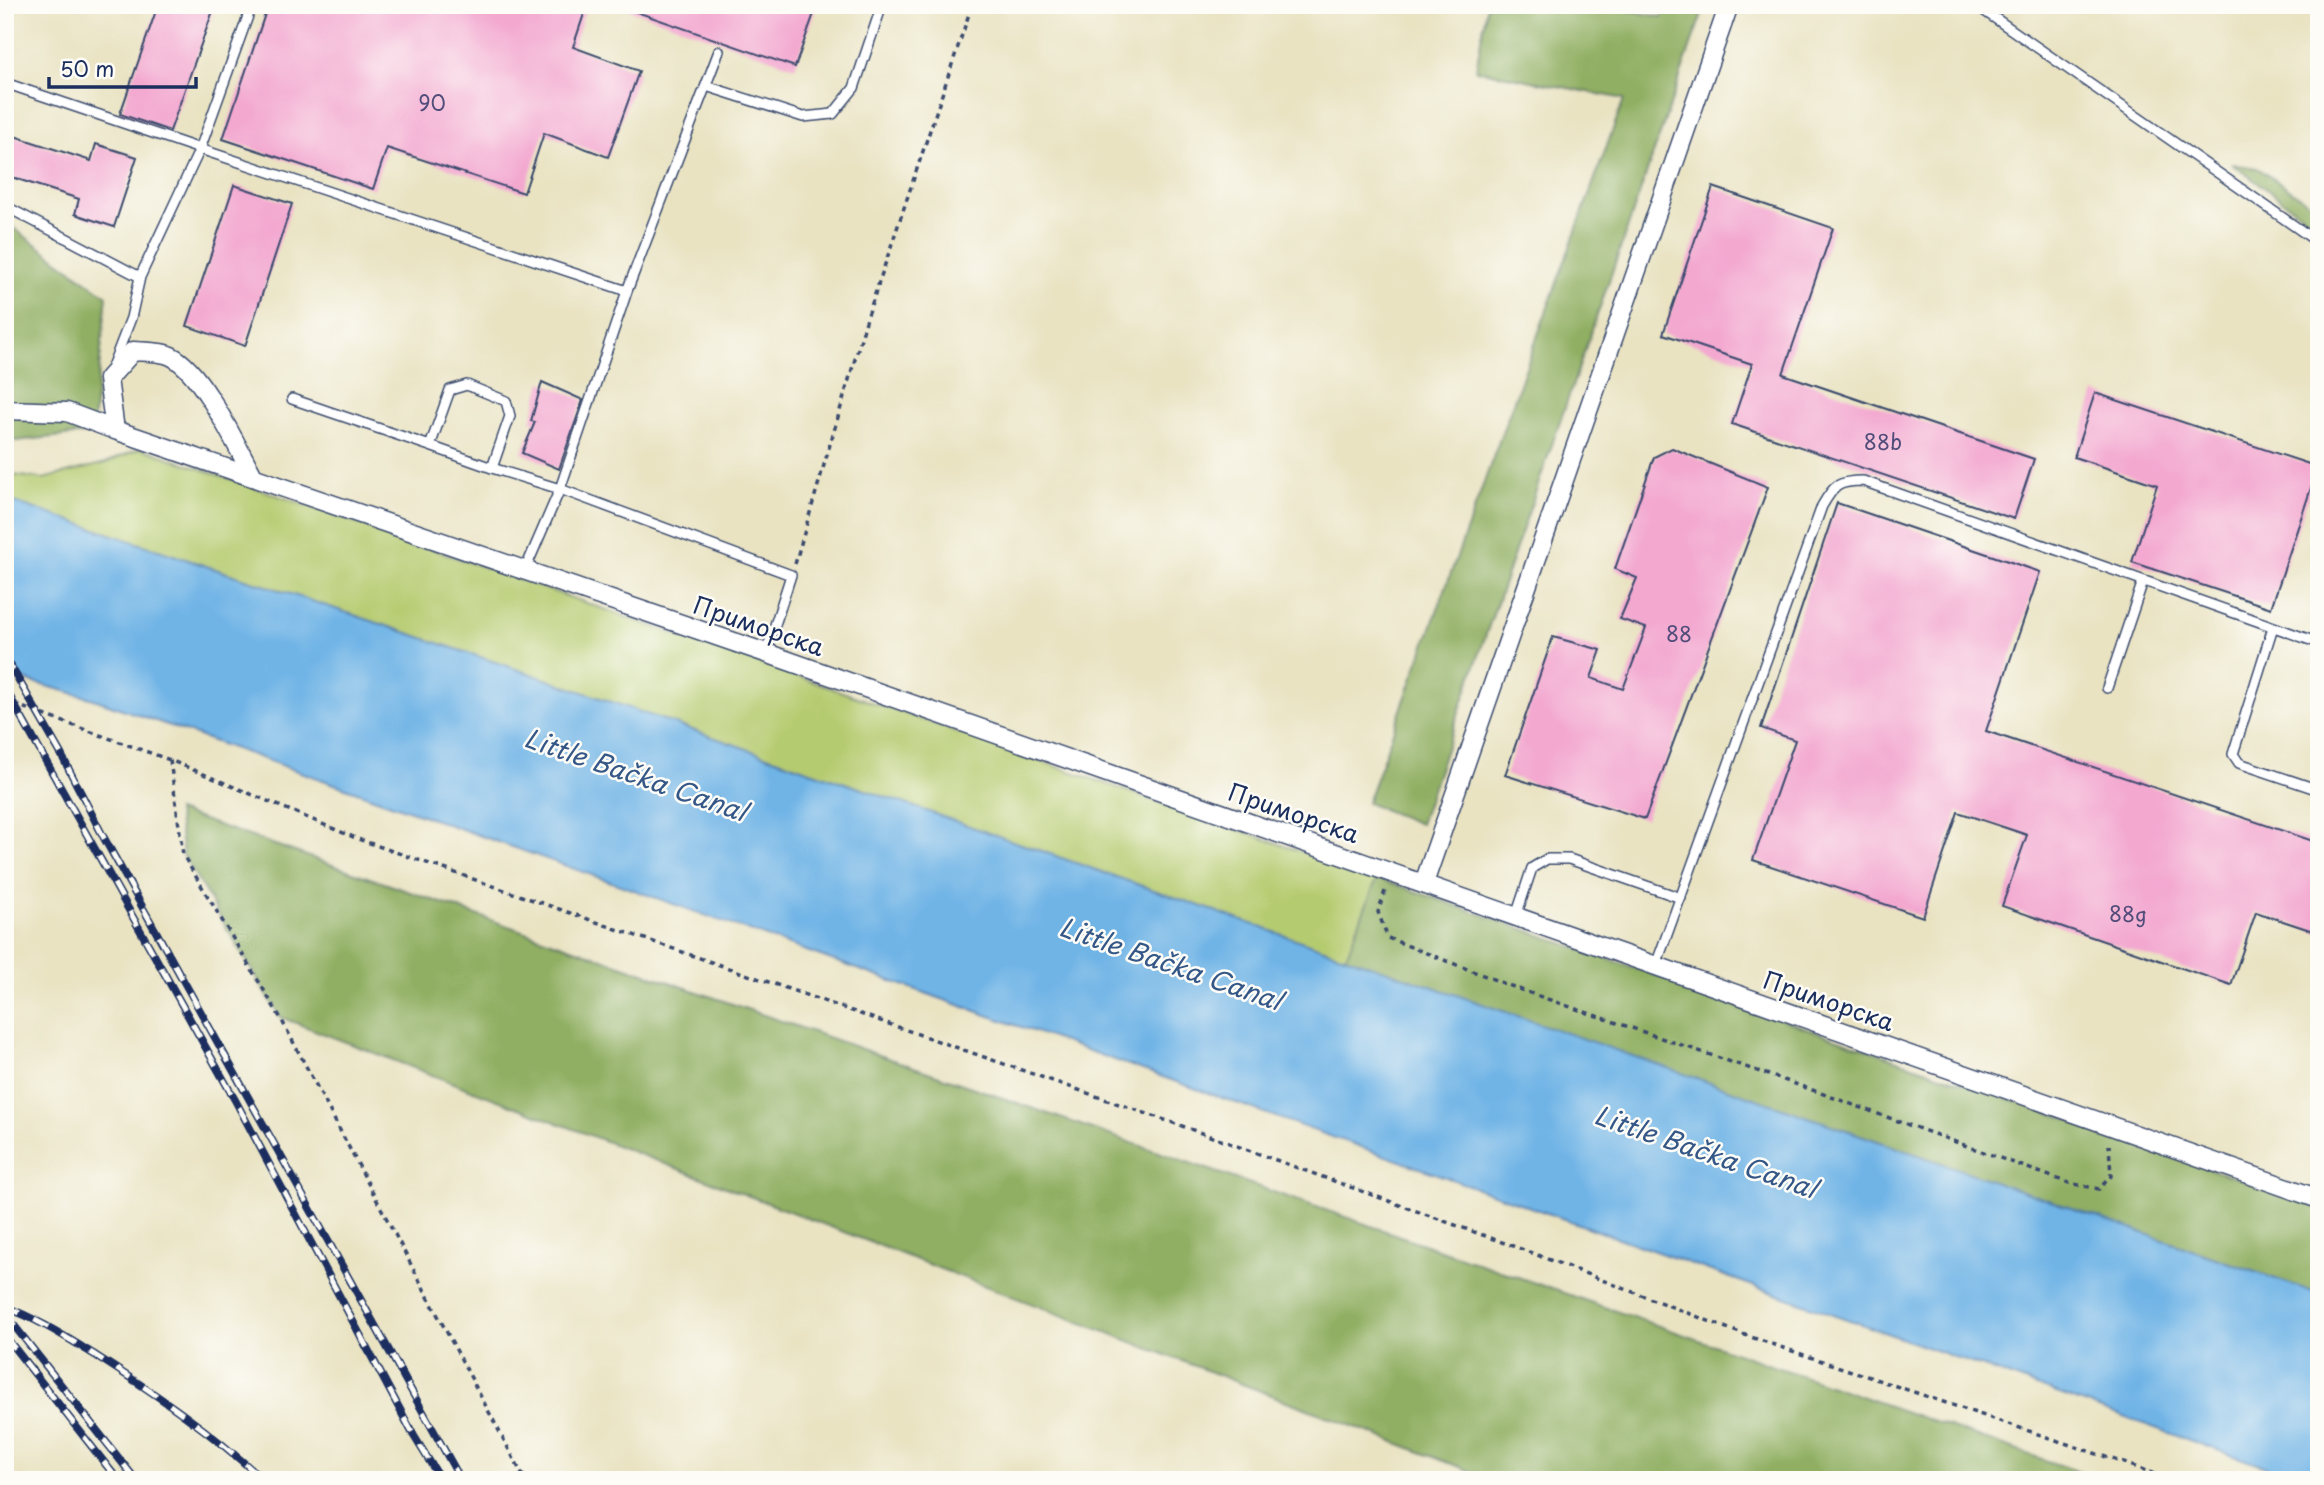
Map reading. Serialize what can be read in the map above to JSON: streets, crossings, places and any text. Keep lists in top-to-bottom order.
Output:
{
  "streets": {
    "street": ["Приморска"]
  },
  "water": ["Little Bačka Canal"],
  "house_numbers": [
    "90",
    "88b",
    "88",
    "88g"
  ],
  "scale_bar": "50 m"
}
